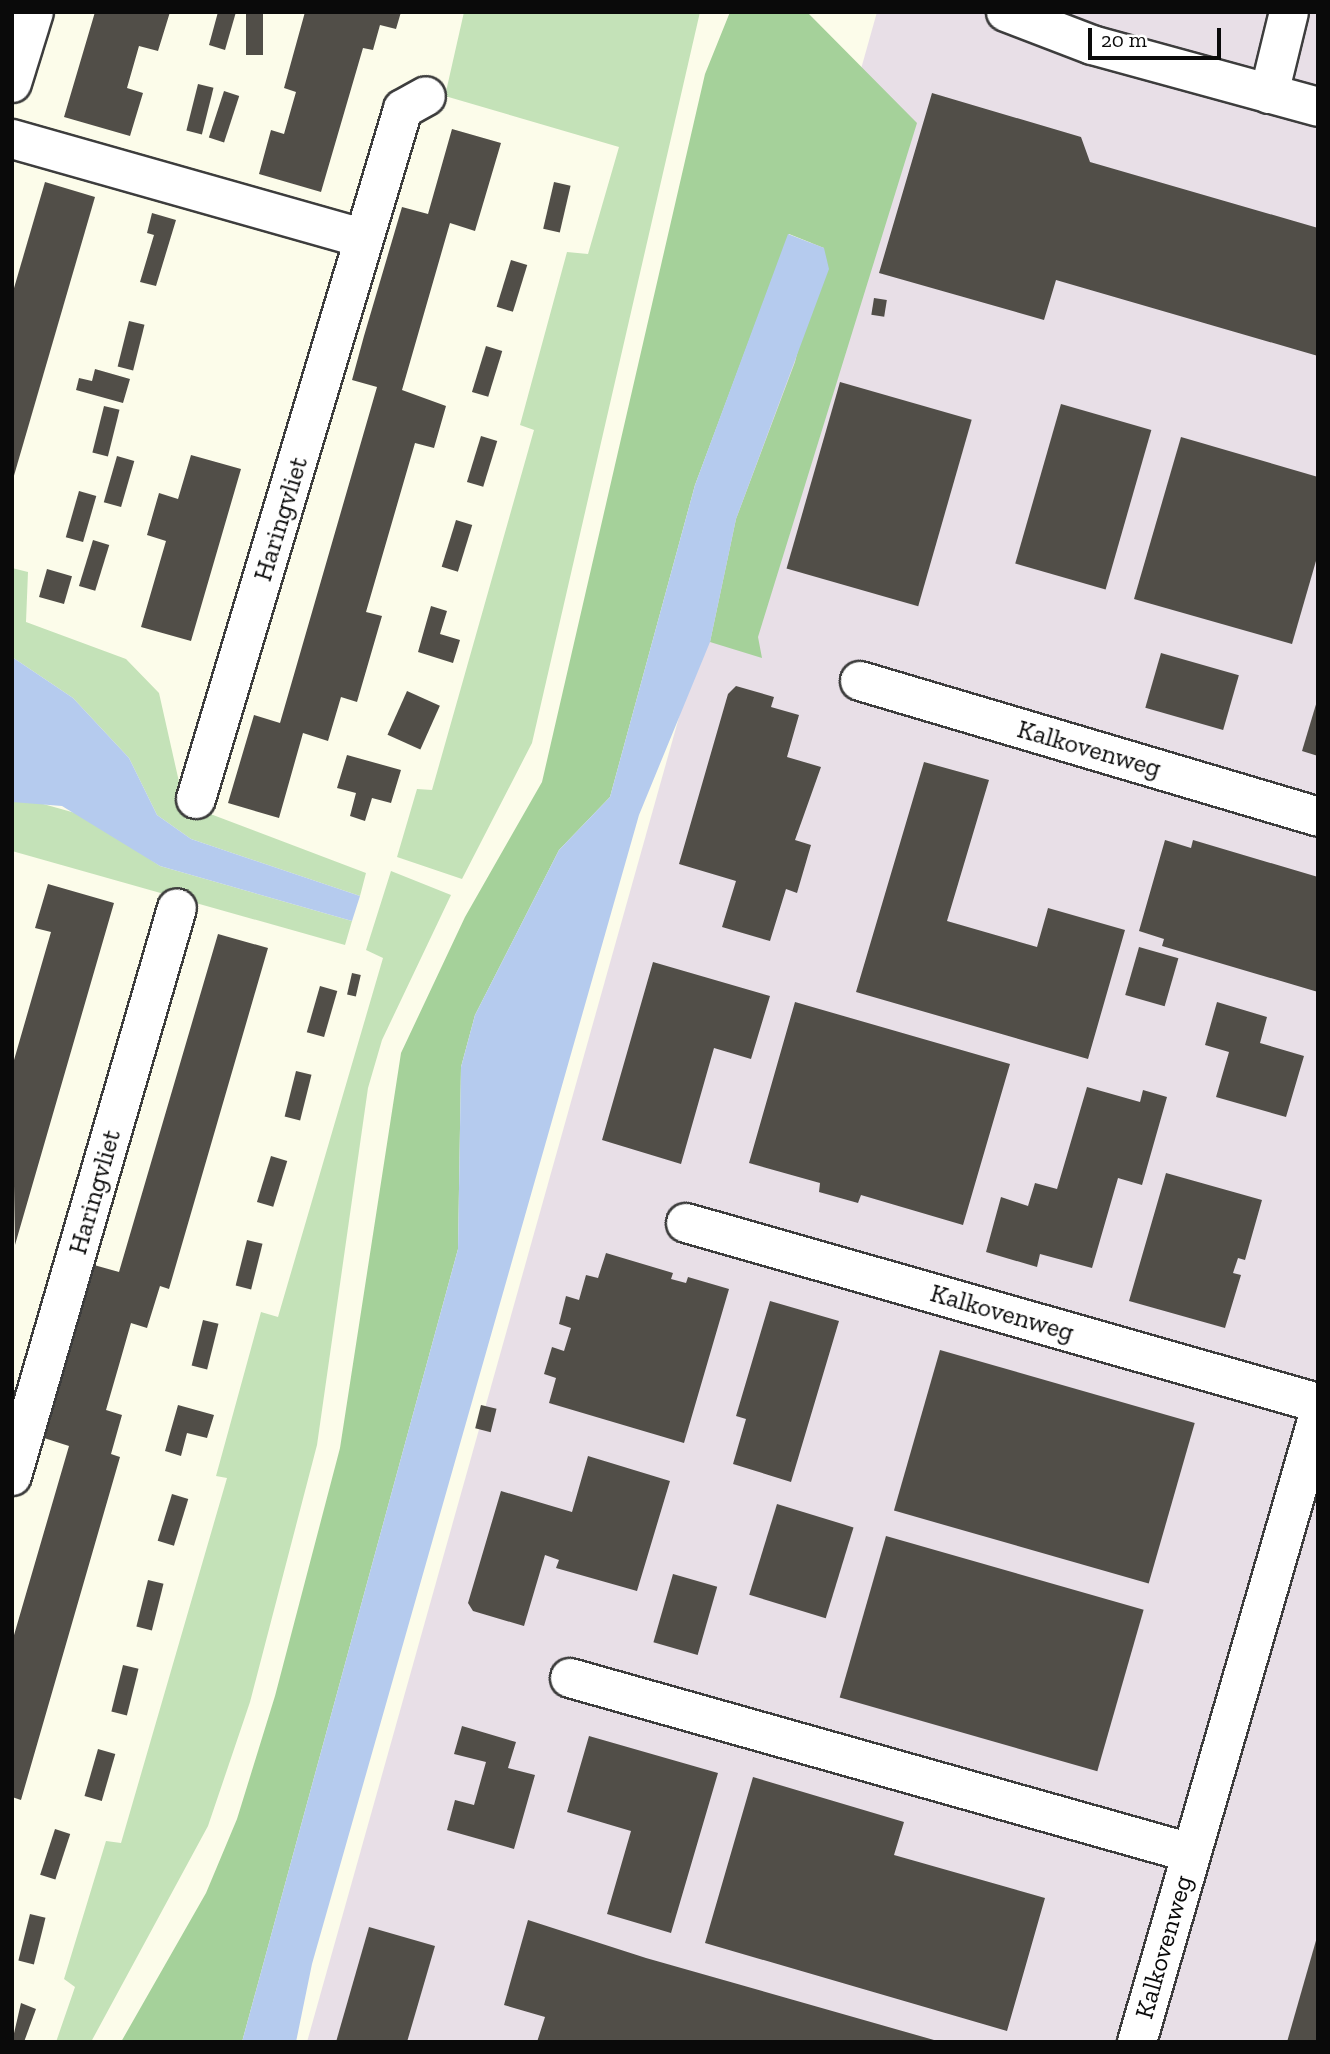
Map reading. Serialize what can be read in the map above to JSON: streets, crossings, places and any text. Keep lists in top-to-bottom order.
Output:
{
  "streets": {
    "street": ["Haringvliet", "Kalkovenweg"]
  },
  "scale_bar": "20 m"
}
